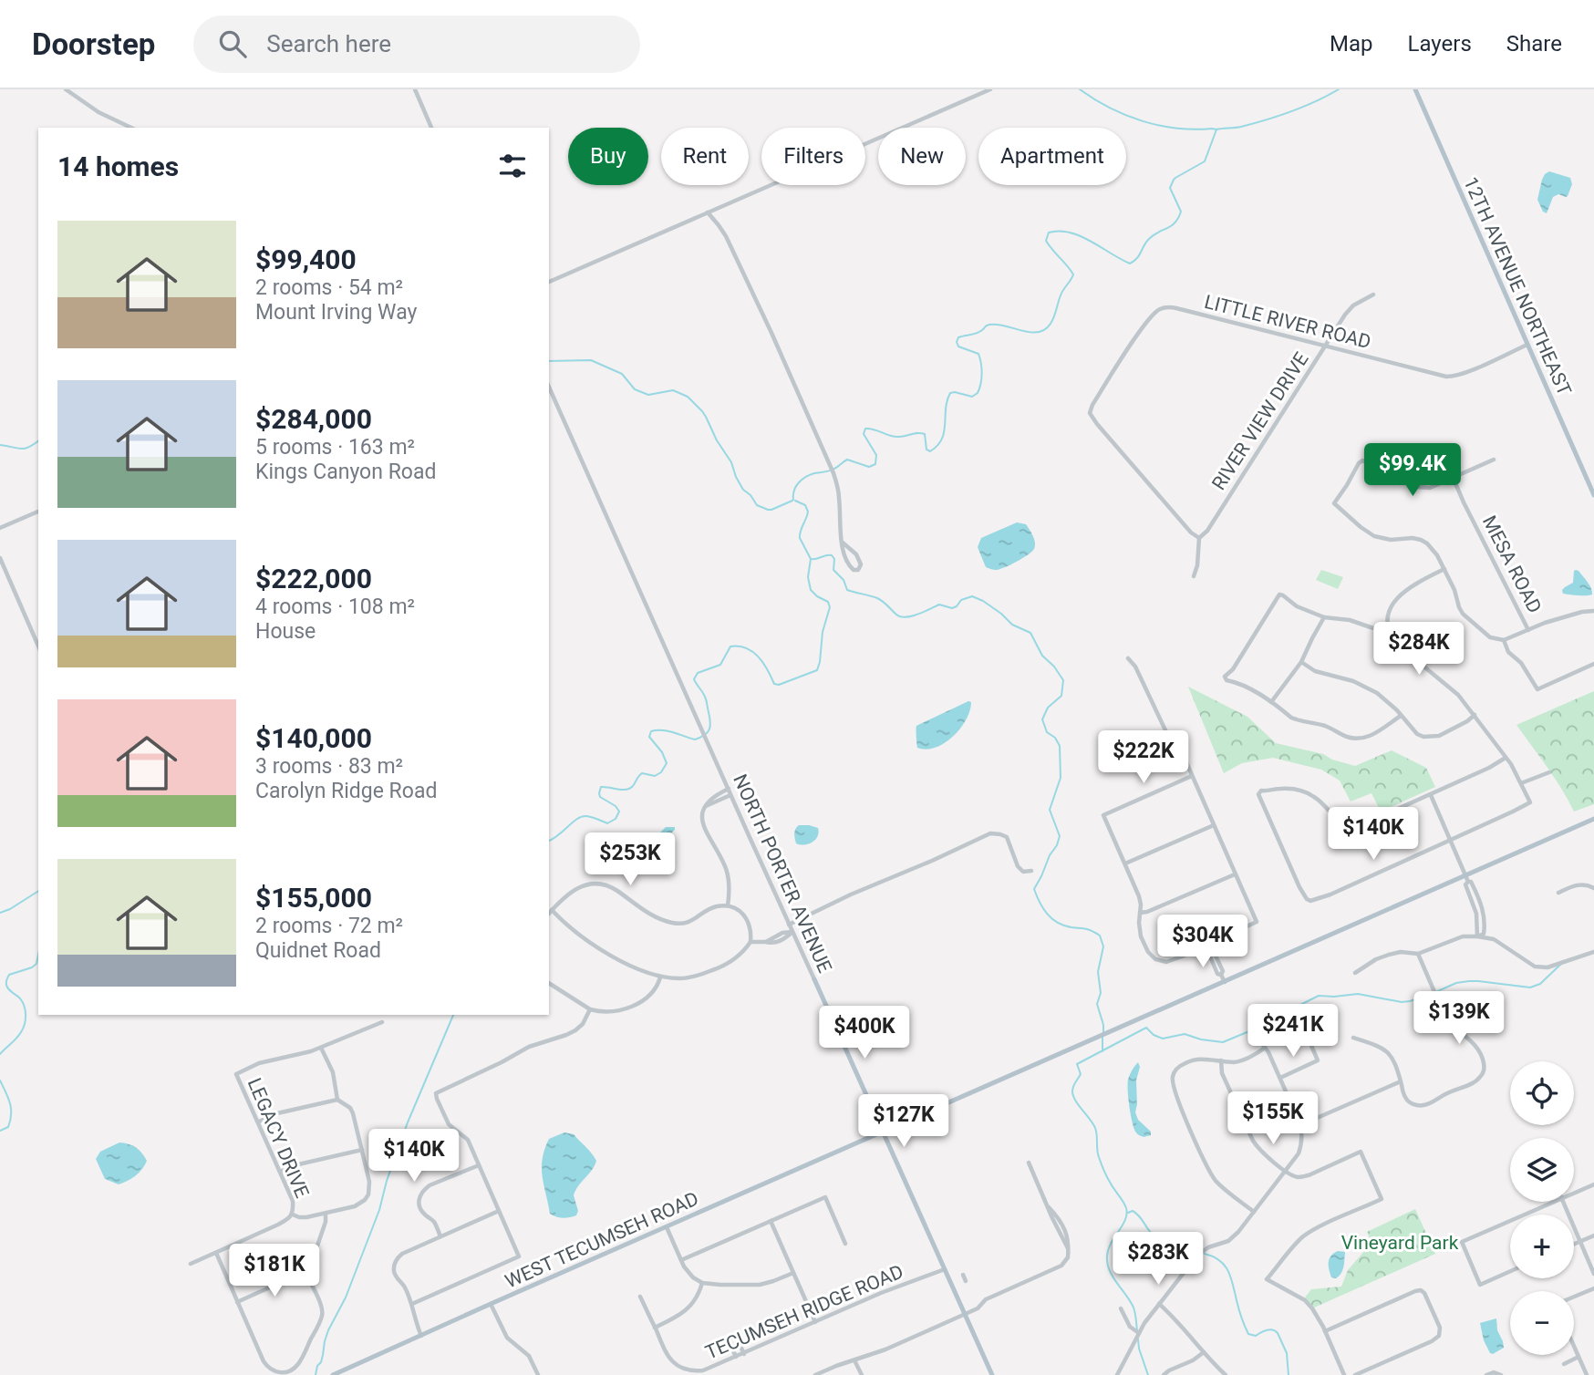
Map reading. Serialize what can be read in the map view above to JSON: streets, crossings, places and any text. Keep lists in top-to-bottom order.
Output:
{
  "streets": {
    "main road": ["12TH AVENUE NORTHEAST", "NORTH PORTER AVENUE", "WEST TECUMSEH ROAD"],
    "street": [
      "LITTLE RIVER ROAD",
      "RIVER VIEW DRIVE",
      "MESA ROAD",
      "LEGACY DRIVE",
      "TECUMSEH RIDGE ROAD"
    ]
  },
  "crossings": [
    ["12TH AVENUE NORTHEAST", "LITTLE RIVER ROAD"],
    ["LITTLE RIVER ROAD", "RIVER VIEW DRIVE"],
    ["NORTH PORTER AVENUE", "WEST TECUMSEH ROAD"],
    ["NORTH PORTER AVENUE", "TECUMSEH RIDGE ROAD"]
  ],
  "parks": ["Vineyard Park"],
  "page": {
    "header": "Doorstep",
    "search": "Search here",
    "nav": ["Map", "Layers", "Share"],
    "chip": [
      "Buy",
      "Rent",
      "Filters",
      "New",
      "Apartment"
    ],
    "heading": "14 homes",
    "list": [
      {
        "name": "$99,400",
        "note": "2 rooms · 54 m² · Mount Irving Way"
      },
      {
        "name": "$284,000",
        "note": "5 rooms · 163 m² · Kings Canyon Road"
      },
      {
        "name": "$222,000",
        "note": "4 rooms · 108 m² · House"
      },
      {
        "name": "$140,000",
        "note": "3 rooms · 83 m² · Carolyn Ridge Road"
      },
      {
        "name": "$155,000",
        "note": "2 rooms · 72 m² · Quidnet Road"
      }
    ],
    "price": [
      "$99.4K",
      "$284K",
      "$222K",
      "$140K",
      "$253K",
      "$304K",
      "$139K",
      "$241K",
      "$400K",
      "$155K",
      "$127K",
      "$140K",
      "$283K",
      "$181K"
    ],
    "map_buttons": ["+", "−"]
  }
}
